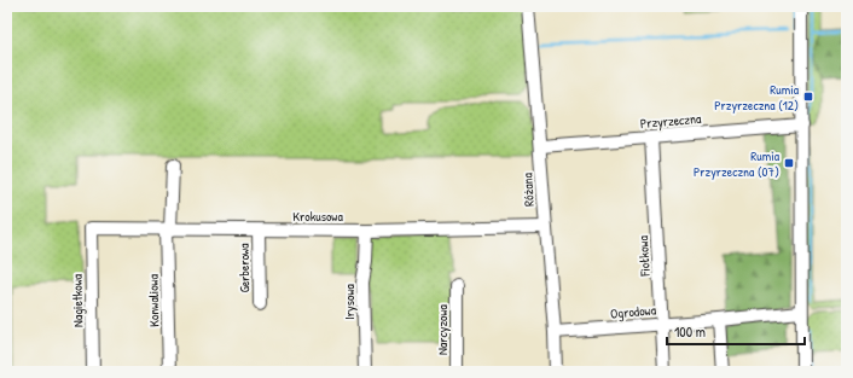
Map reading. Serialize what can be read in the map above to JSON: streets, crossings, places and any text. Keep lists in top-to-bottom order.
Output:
{
  "streets": {
    "street": [
      "Przyrzeczna",
      "Różana",
      "Krokusowa",
      "Fiołkowa",
      "Gerberowa",
      "Nagietkowa",
      "Konwaliowa",
      "Irysowa",
      "Ogrodowa",
      "Narcyzowa"
    ]
  },
  "crossings": [
    ["Przyrzeczna", "Różana"],
    ["Przyrzeczna", "Fiołkowa"],
    ["Różana", "Krokusowa"],
    ["Różana", "Ogrodowa"],
    ["Krokusowa", "Gerberowa"],
    ["Krokusowa", "Nagietkowa"],
    ["Krokusowa", "Konwaliowa"],
    ["Krokusowa", "Irysowa"],
    ["Fiołkowa", "Ogrodowa"]
  ],
  "places": {
    "transit": ["Rumia Przyrzeczna (12)", "Rumia Przyrzeczna (07)"]
  },
  "scale_bar": "100 m"
}
